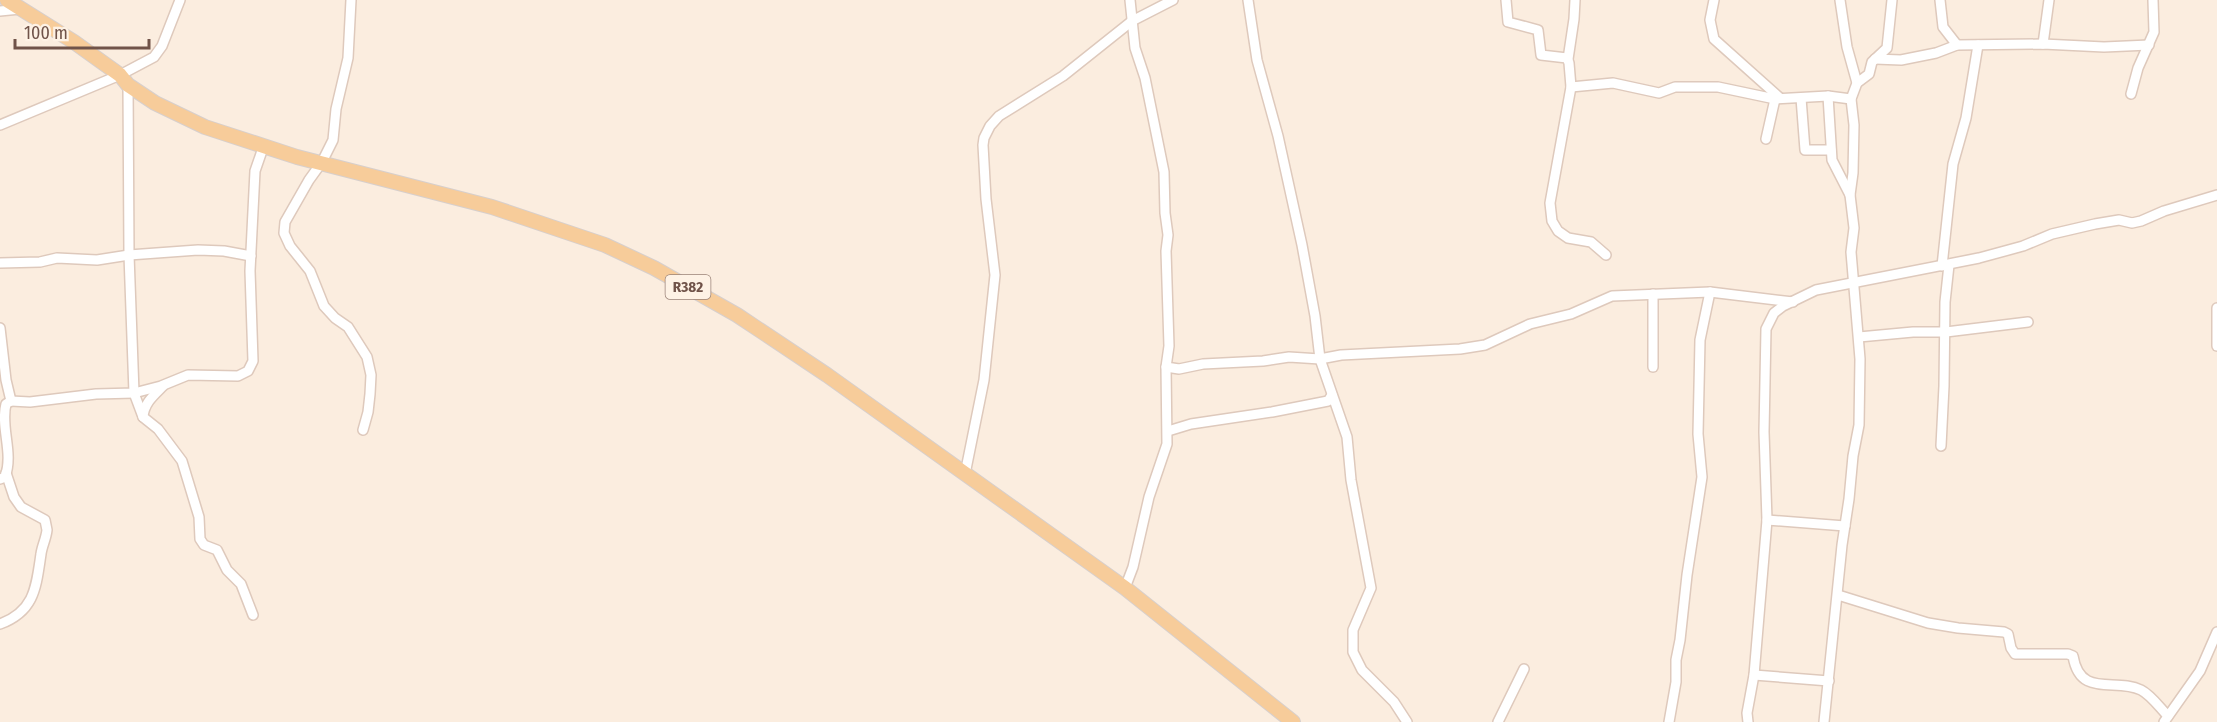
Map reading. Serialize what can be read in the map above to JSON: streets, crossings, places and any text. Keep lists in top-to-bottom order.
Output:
{
  "streets": {
    "main road": ["R382"]
  },
  "scale_bar": "100 m"
}
